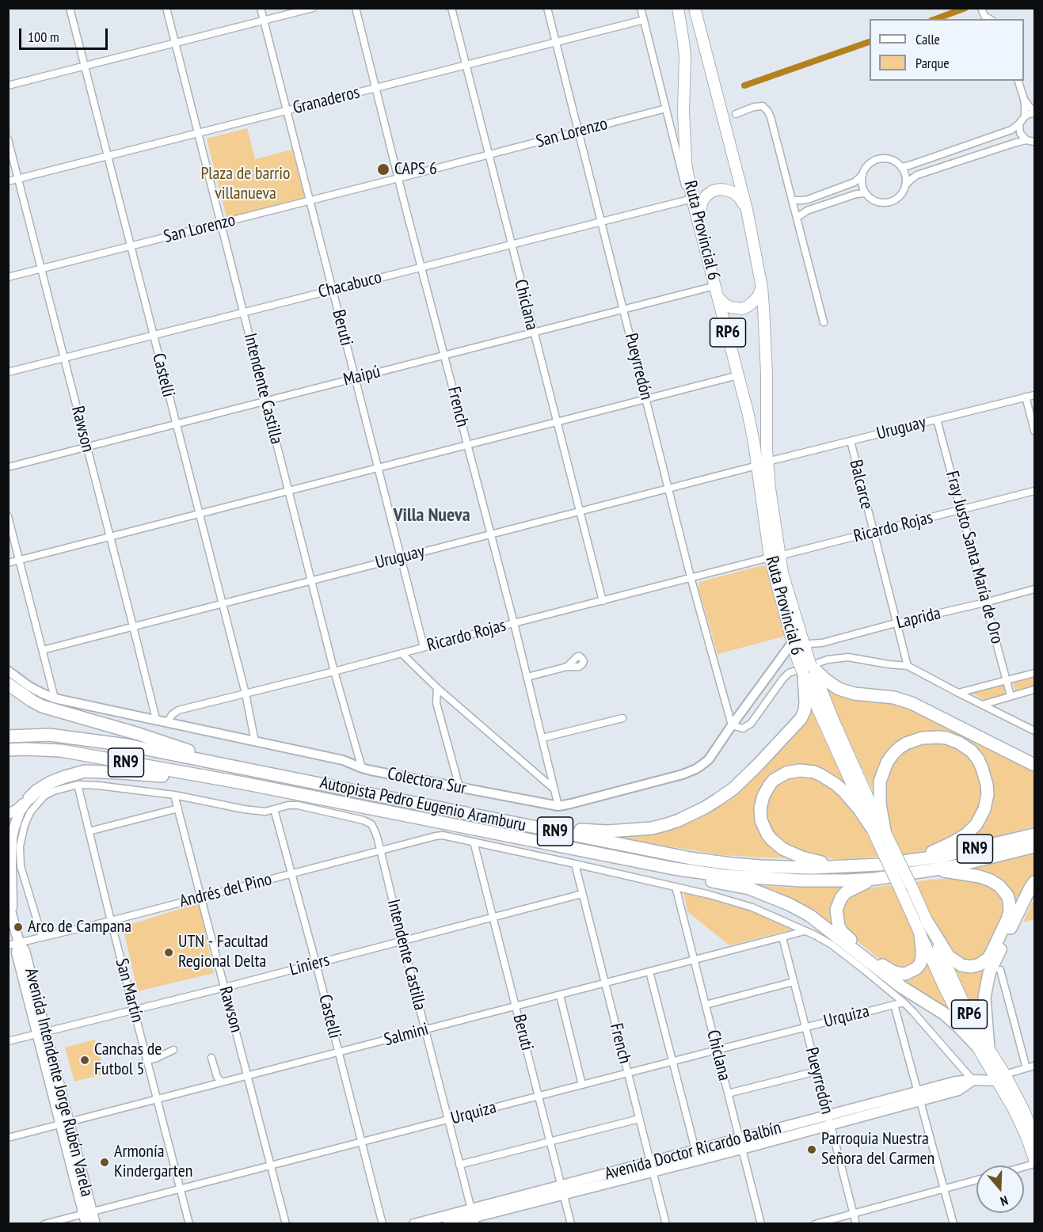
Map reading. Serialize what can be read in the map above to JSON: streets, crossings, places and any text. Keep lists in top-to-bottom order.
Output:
{
  "streets": {
    "highway": [
      "Ruta Provincial 6",
      "RP6",
      "RN9",
      "Autopista Pedro Eugenio Aramburu"
    ],
    "main road": ["Avenida Intendente Jorge Rubén Varela", "Avenida Doctor Ricardo Balbín"],
    "street": [
      "Granaderos",
      "San Lorenzo",
      "Chacabuco",
      "Chiclana",
      "Beruti",
      "Pueyrredón",
      "Castelli",
      "Maipú",
      "Intendente Castilla",
      "French",
      "Uruguay",
      "Rawson",
      "Balcarce",
      "Ricardo Rojas",
      "Fray Justo Santa María de Oro",
      "Laprida",
      "Colectora Sur",
      "Andrés del Pino",
      "Liniers",
      "San Martín",
      "Urquiza",
      "Salmini"
    ]
  },
  "crossings": [
    ["Granaderos", "Chiclana"],
    ["Granaderos", "Beruti"],
    ["Granaderos", "Pueyrredón"],
    ["Granaderos", "Castelli"],
    ["Granaderos", "Intendente Castilla"],
    ["Granaderos", "French"],
    ["Granaderos", "Rawson"],
    ["San Lorenzo", "Chiclana"],
    ["San Lorenzo", "Beruti"],
    ["San Lorenzo", "Pueyrredón"],
    ["San Lorenzo", "Castelli"],
    ["San Lorenzo", "Intendente Castilla"],
    ["San Lorenzo", "French"],
    ["San Lorenzo", "Rawson"],
    ["Ruta Provincial 6", "Chacabuco"],
    ["Ruta Provincial 6", "Maipú"],
    ["Ruta Provincial 6", "Uruguay"],
    ["Ruta Provincial 6", "Ricardo Rojas"],
    ["Ruta Provincial 6", "Laprida"],
    ["Ruta Provincial 6", "Colectora Sur"],
    ["Ruta Provincial 6", "Avenida Doctor Ricardo Balbín"],
    ["Chacabuco", "Chiclana"],
    ["Chacabuco", "Beruti"],
    ["Chacabuco", "Pueyrredón"],
    ["Chacabuco", "Castelli"],
    ["Chacabuco", "Intendente Castilla"],
    ["Chacabuco", "French"],
    ["Chacabuco", "Rawson"],
    ["Chiclana", "Maipú"],
    ["Chiclana", "Uruguay"],
    ["Chiclana", "Ricardo Rojas"],
    ["Chiclana", "Urquiza"],
    ["Chiclana", "Salmini"],
    ["Chiclana", "Avenida Doctor Ricardo Balbín"],
    ["Beruti", "Maipú"],
    ["Beruti", "Uruguay"],
    ["Beruti", "Ricardo Rojas"],
    ["Beruti", "Andrés del Pino"],
    ["Beruti", "Liniers"],
    ["Beruti", "Urquiza"],
    ["Beruti", "Salmini"],
    ["Beruti", "Avenida Doctor Ricardo Balbín"],
    ["Pueyrredón", "Maipú"],
    ["Pueyrredón", "Uruguay"],
    ["Pueyrredón", "Ricardo Rojas"],
    ["Pueyrredón", "Colectora Sur"],
    ["Pueyrredón", "Urquiza"],
    ["Pueyrredón", "Salmini"],
    ["Pueyrredón", "Avenida Doctor Ricardo Balbín"],
    ["Castelli", "Maipú"],
    ["Castelli", "Intendente Castilla"],
    ["Castelli", "Uruguay"],
    ["Castelli", "Ricardo Rojas"],
    ["Castelli", "Colectora Sur"],
    ["Castelli", "Andrés del Pino"],
    ["Castelli", "Liniers"],
    ["Castelli", "Urquiza"],
    ["Castelli", "Salmini"],
    ["Maipú", "Intendente Castilla"],
    ["Maipú", "French"],
    ["Maipú", "Rawson"],
    ["Intendente Castilla", "Uruguay"],
    ["Intendente Castilla", "Ricardo Rojas"],
    ["Intendente Castilla", "Colectora Sur"],
    ["Intendente Castilla", "Andrés del Pino"],
    ["Intendente Castilla", "Liniers"],
    ["Intendente Castilla", "Urquiza"],
    ["Intendente Castilla", "Salmini"],
    ["Intendente Castilla", "Avenida Doctor Ricardo Balbín"],
    ["French", "Uruguay"],
    ["French", "Ricardo Rojas"],
    ["French", "Colectora Sur"],
    ["French", "Liniers"],
    ["French", "Urquiza"],
    ["French", "Salmini"],
    ["French", "Avenida Doctor Ricardo Balbín"],
    ["Uruguay", "Rawson"],
    ["Uruguay", "Balcarce"],
    ["Uruguay", "Fray Justo Santa María de Oro"],
    ["Rawson", "Colectora Sur"],
    ["Rawson", "Andrés del Pino"],
    ["Rawson", "Liniers"],
    ["Rawson", "Urquiza"],
    ["Rawson", "Salmini"],
    ["Balcarce", "Ricardo Rojas"],
    ["Balcarce", "Laprida"],
    ["Ricardo Rojas", "Fray Justo Santa María de Oro"],
    ["Ricardo Rojas", "Colectora Sur"],
    ["Fray Justo Santa María de Oro", "Laprida"],
    ["Andrés del Pino", "San Martín"],
    ["Andrés del Pino", "Avenida Intendente Jorge Rubén Varela"],
    ["Liniers", "San Martín"],
    ["Liniers", "Avenida Intendente Jorge Rubén Varela"],
    ["San Martín", "Urquiza"],
    ["San Martín", "Salmini"],
    ["Urquiza", "Avenida Intendente Jorge Rubén Varela"],
    ["Salmini", "Avenida Intendente Jorge Rubén Varela"]
  ],
  "districts": ["Villa Nueva"],
  "parks": ["Plaza de barrio villanueva"],
  "places": [
    "CAPS 6",
    "Arco de Campana",
    "UTN - Facultad Regional Delta",
    "Canchas de Futbol 5",
    "Parroquia Nuestra Señora del Carmen",
    "Armonía Kindergarten"
  ],
  "legend": ["Calle", "Parque"],
  "scale_bar": "100 m",
  "north": "bottom"
}
